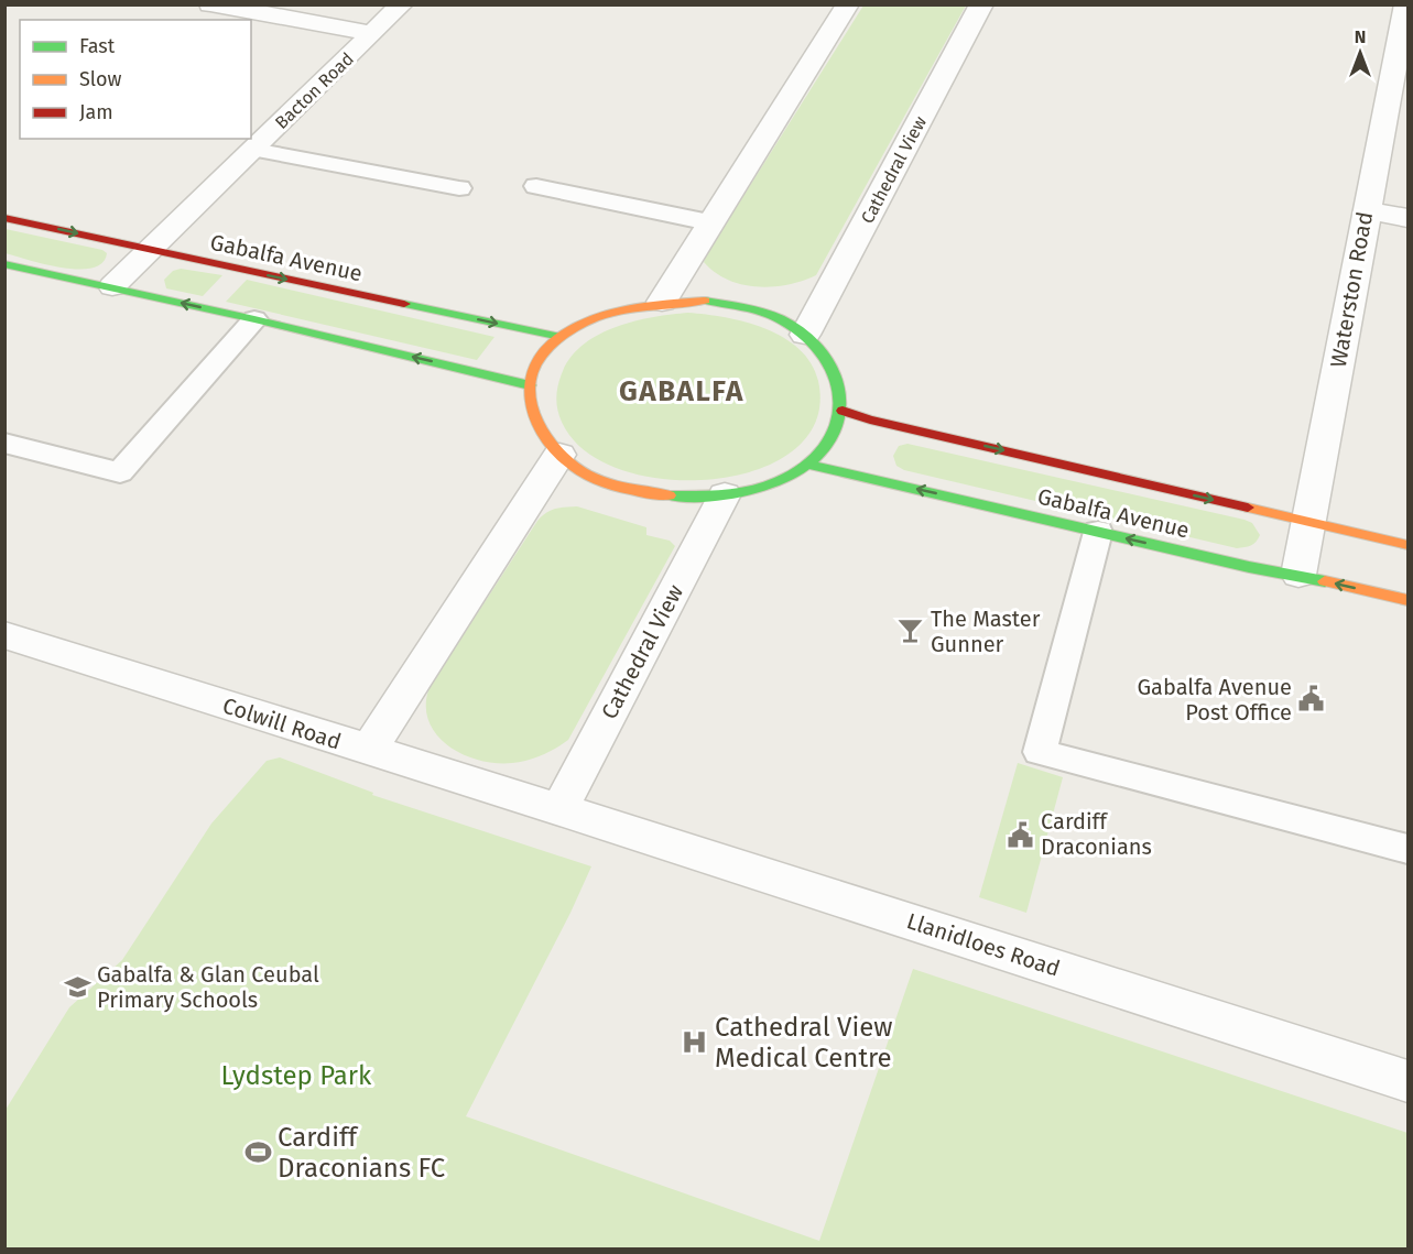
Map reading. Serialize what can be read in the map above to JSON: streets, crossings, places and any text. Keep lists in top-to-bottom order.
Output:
{
  "streets": {
    "street": [
      "Bacton Road",
      "Cathedral View",
      "Gabalfa Avenue",
      "Waterston Road",
      "Colwill Road",
      "Llanidloes Road"
    ]
  },
  "crossings": [
    ["Bacton Road", "Gabalfa Avenue"],
    ["Cathedral View", "Colwill Road"],
    ["Cathedral View", "Llanidloes Road"],
    ["Gabalfa Avenue", "Waterston Road"],
    ["Colwill Road", "Llanidloes Road"]
  ],
  "districts": ["GABALFA"],
  "parks": ["Lydstep Park"],
  "places": {
    "bar": ["The Master Gunner"],
    "public building": ["Gabalfa Avenue Post Office", "Cardiff Draconians"],
    "school or university": ["Gabalfa & Glan Ceubal Primary Schools"],
    "hospital": ["Cathedral View Medical Centre"],
    "sports": ["Cardiff Draconians FC"]
  },
  "legend": ["Fast", "Slow", "Jam"],
  "north": "top"
}
